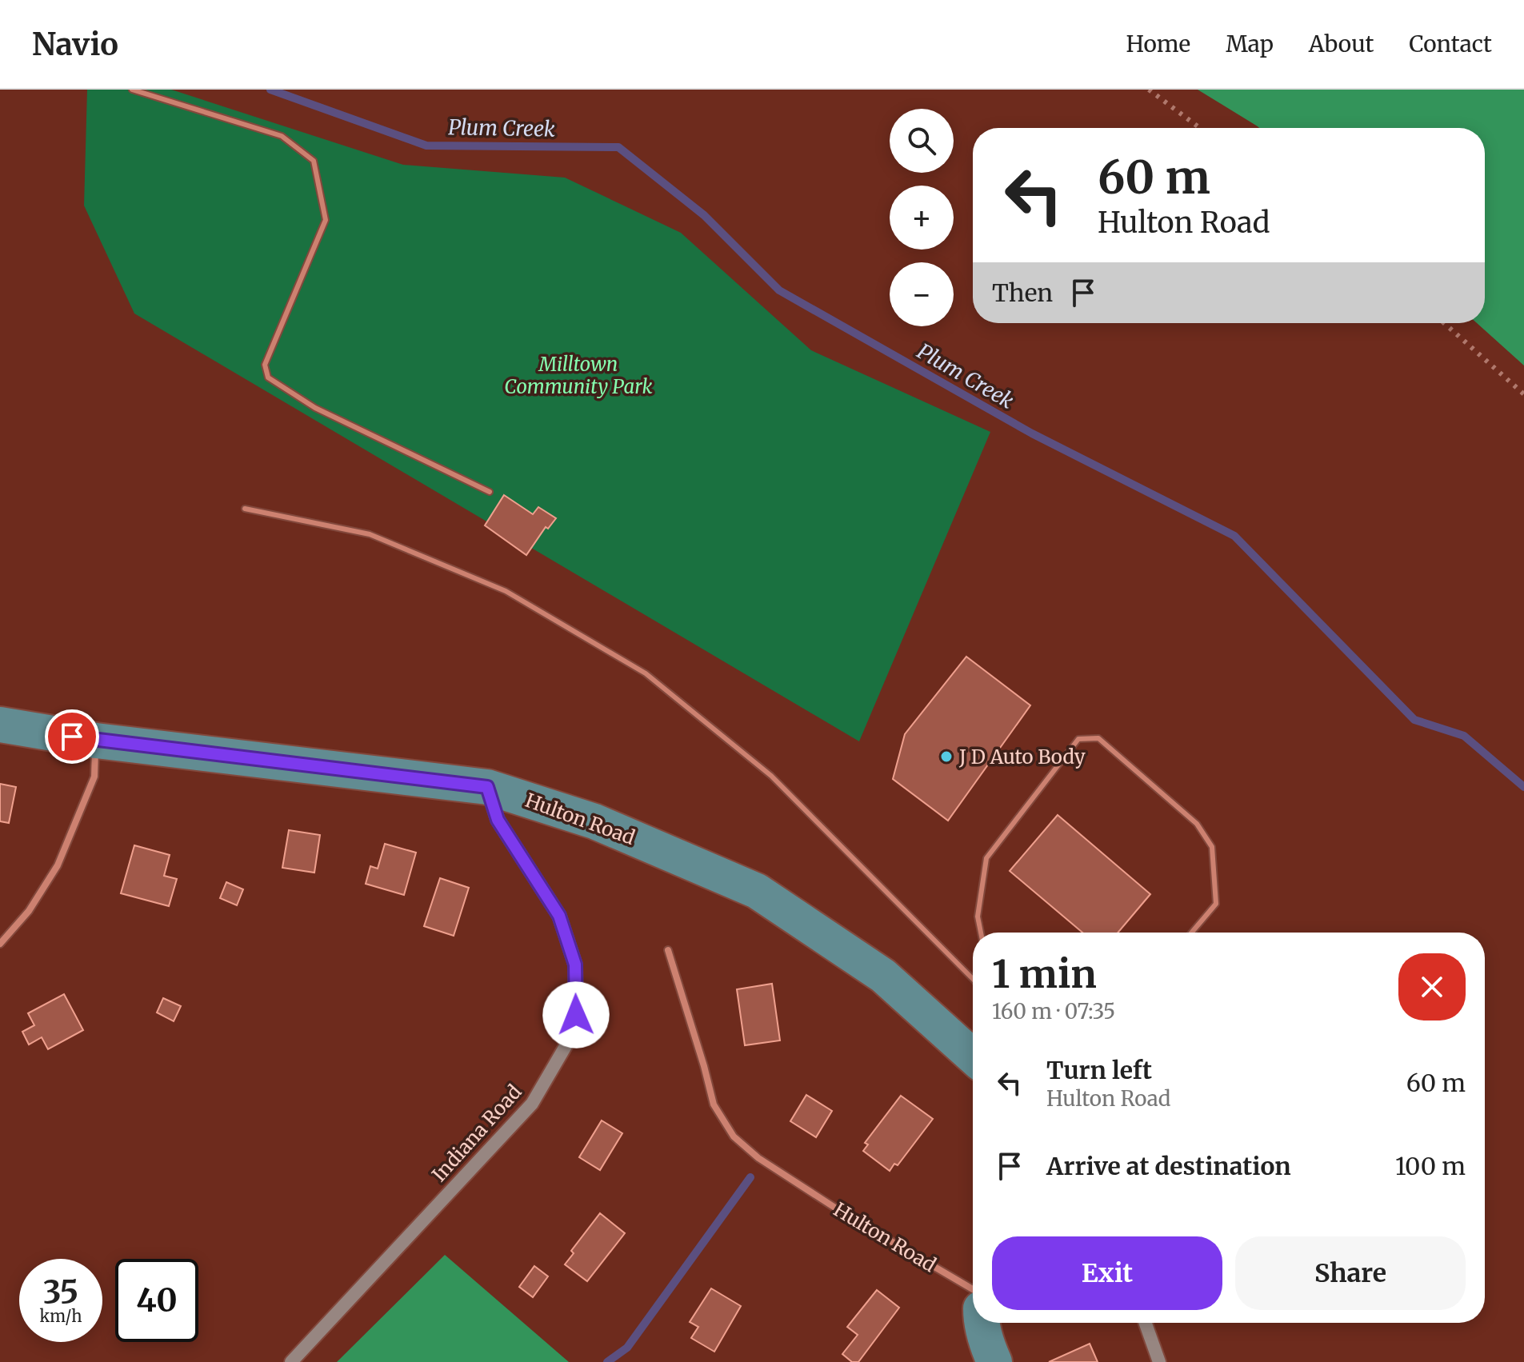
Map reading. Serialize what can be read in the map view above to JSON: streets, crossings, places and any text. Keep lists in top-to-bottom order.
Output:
{
  "streets": {
    "main road": ["Hulton Road"],
    "street": ["Indiana Road"]
  },
  "crossings": [
    ["Hulton Road", "Indiana Road"]
  ],
  "water": ["Plum Creek"],
  "parks": ["Milltown Community Park"],
  "places": ["J D Auto Body"],
  "page": {
    "header": "Navio",
    "nav": [
      "Home",
      "Map",
      "About",
      "Contact"
    ],
    "map_buttons": ["+", "−"],
    "turn": ["60 m", "Hulton Road"],
    "then": "Then",
    "heading": ["1 min", "160 m · 07:35"],
    "list": [
      {
        "name": "Turn left",
        "note": "Hulton Road",
        "value": "60 m"
      },
      {
        "name": "Arrive at destination",
        "value": "100 m"
      }
    ],
    "buttons": ["Exit", "Share"],
    "speed": "35 km/h",
    "limit": "40"
  }
}
